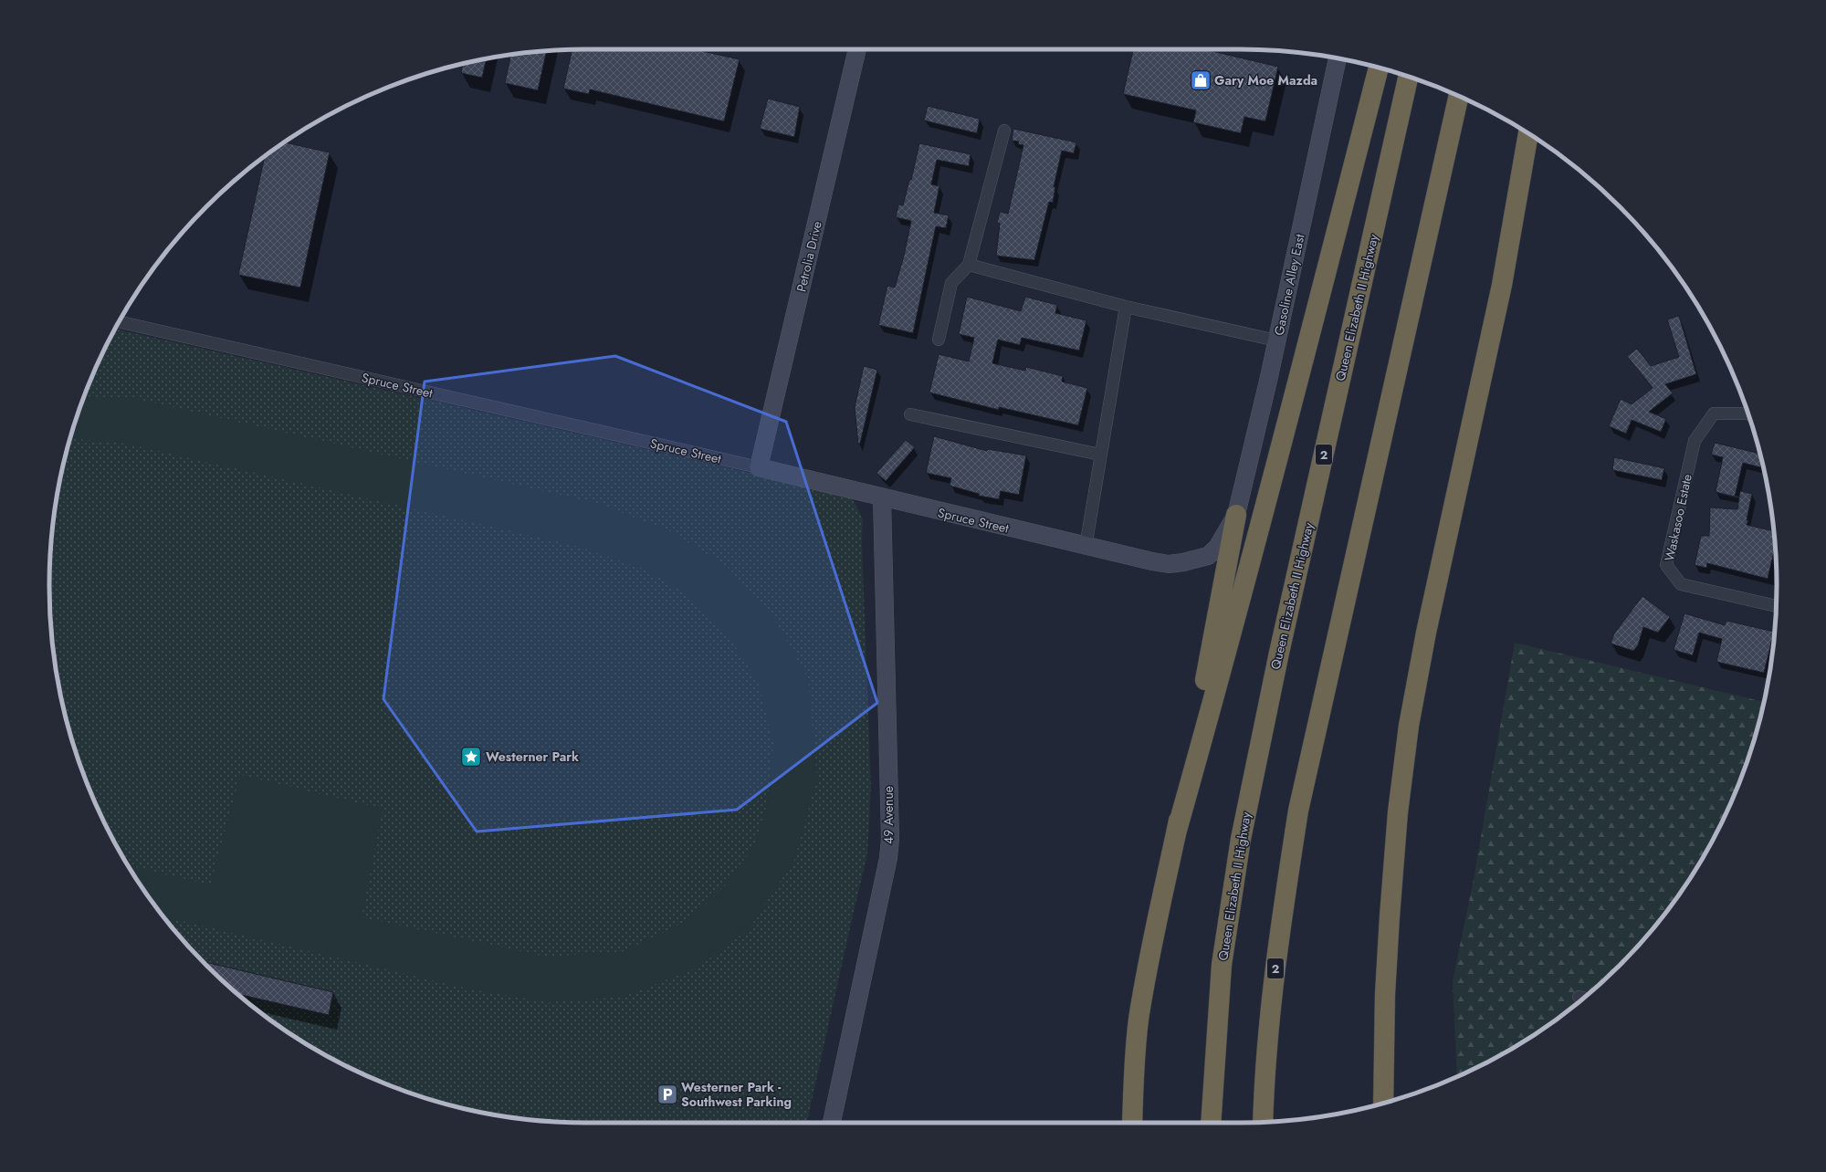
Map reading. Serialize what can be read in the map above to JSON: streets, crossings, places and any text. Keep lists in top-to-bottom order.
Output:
{
  "streets": {
    "highway": ["Queen Elizabeth II Highway", "2"],
    "street": [
      "Petrolia Drive",
      "Gasoline Alley East",
      "Spruce Street",
      "Waskasoo Estate",
      "49 Avenue"
    ]
  },
  "crossings": [
    ["Petrolia Drive", "Spruce Street"],
    ["Gasoline Alley East", "Spruce Street"],
    ["Spruce Street", "49 Avenue"]
  ],
  "places": {
    "shop": ["Gary Moe Mazda"],
    "place": ["Westerner Park"],
    "parking": ["Westerner Park - Southwest Parking"]
  }
}
